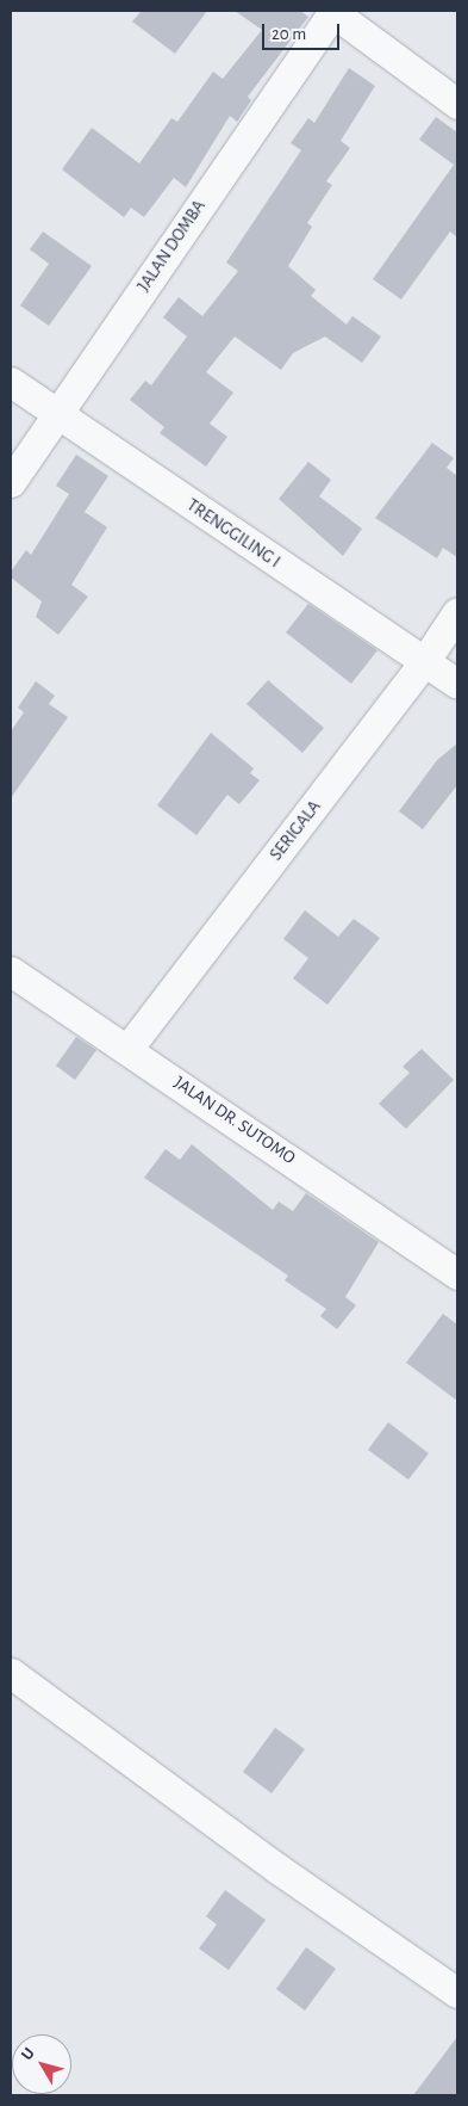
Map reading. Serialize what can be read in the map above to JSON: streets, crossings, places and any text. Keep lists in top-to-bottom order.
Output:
{
  "streets": {
    "street": [
      "JALAN DOMBA",
      "TRENGGILING I",
      "SERIGALA",
      "JALAN DR. SUTOMO"
    ]
  },
  "crossings": [
    ["JALAN DOMBA", "TRENGGILING I"],
    ["TRENGGILING I", "SERIGALA"],
    ["SERIGALA", "JALAN DR. SUTOMO"]
  ],
  "scale_bar": "20 m",
  "north": "top left"
}
